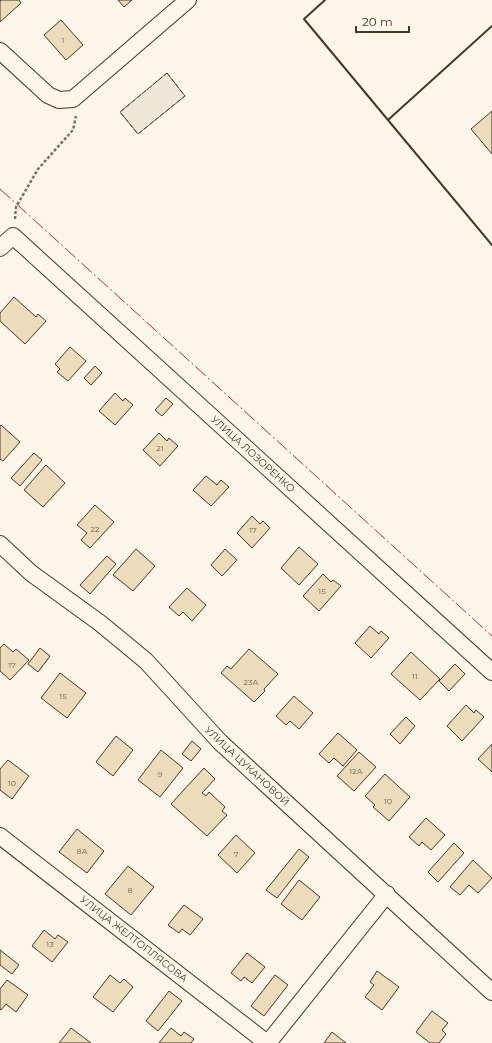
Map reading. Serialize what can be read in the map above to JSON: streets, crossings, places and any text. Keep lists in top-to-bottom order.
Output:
{
  "streets": {
    "street": ["УЛИЦА ЛОЗОРЕНКО", "УЛИЦА ЦУКАНОВОЙ", "УЛИЦА ЖЕЛТОПЛЯСОВА"]
  },
  "crossings": [
    ["УЛИЦА ЦУКАНОВОЙ", "УЛИЦА ЖЕЛТОПЛЯСОВА"]
  ],
  "house_numbers": [
    "1",
    "21",
    "22",
    "17",
    "15",
    "17",
    "11",
    "23А",
    "15",
    "12А",
    "9",
    "10",
    "10",
    "8А",
    "7",
    "8",
    "13"
  ],
  "scale_bar": "20 m"
}
